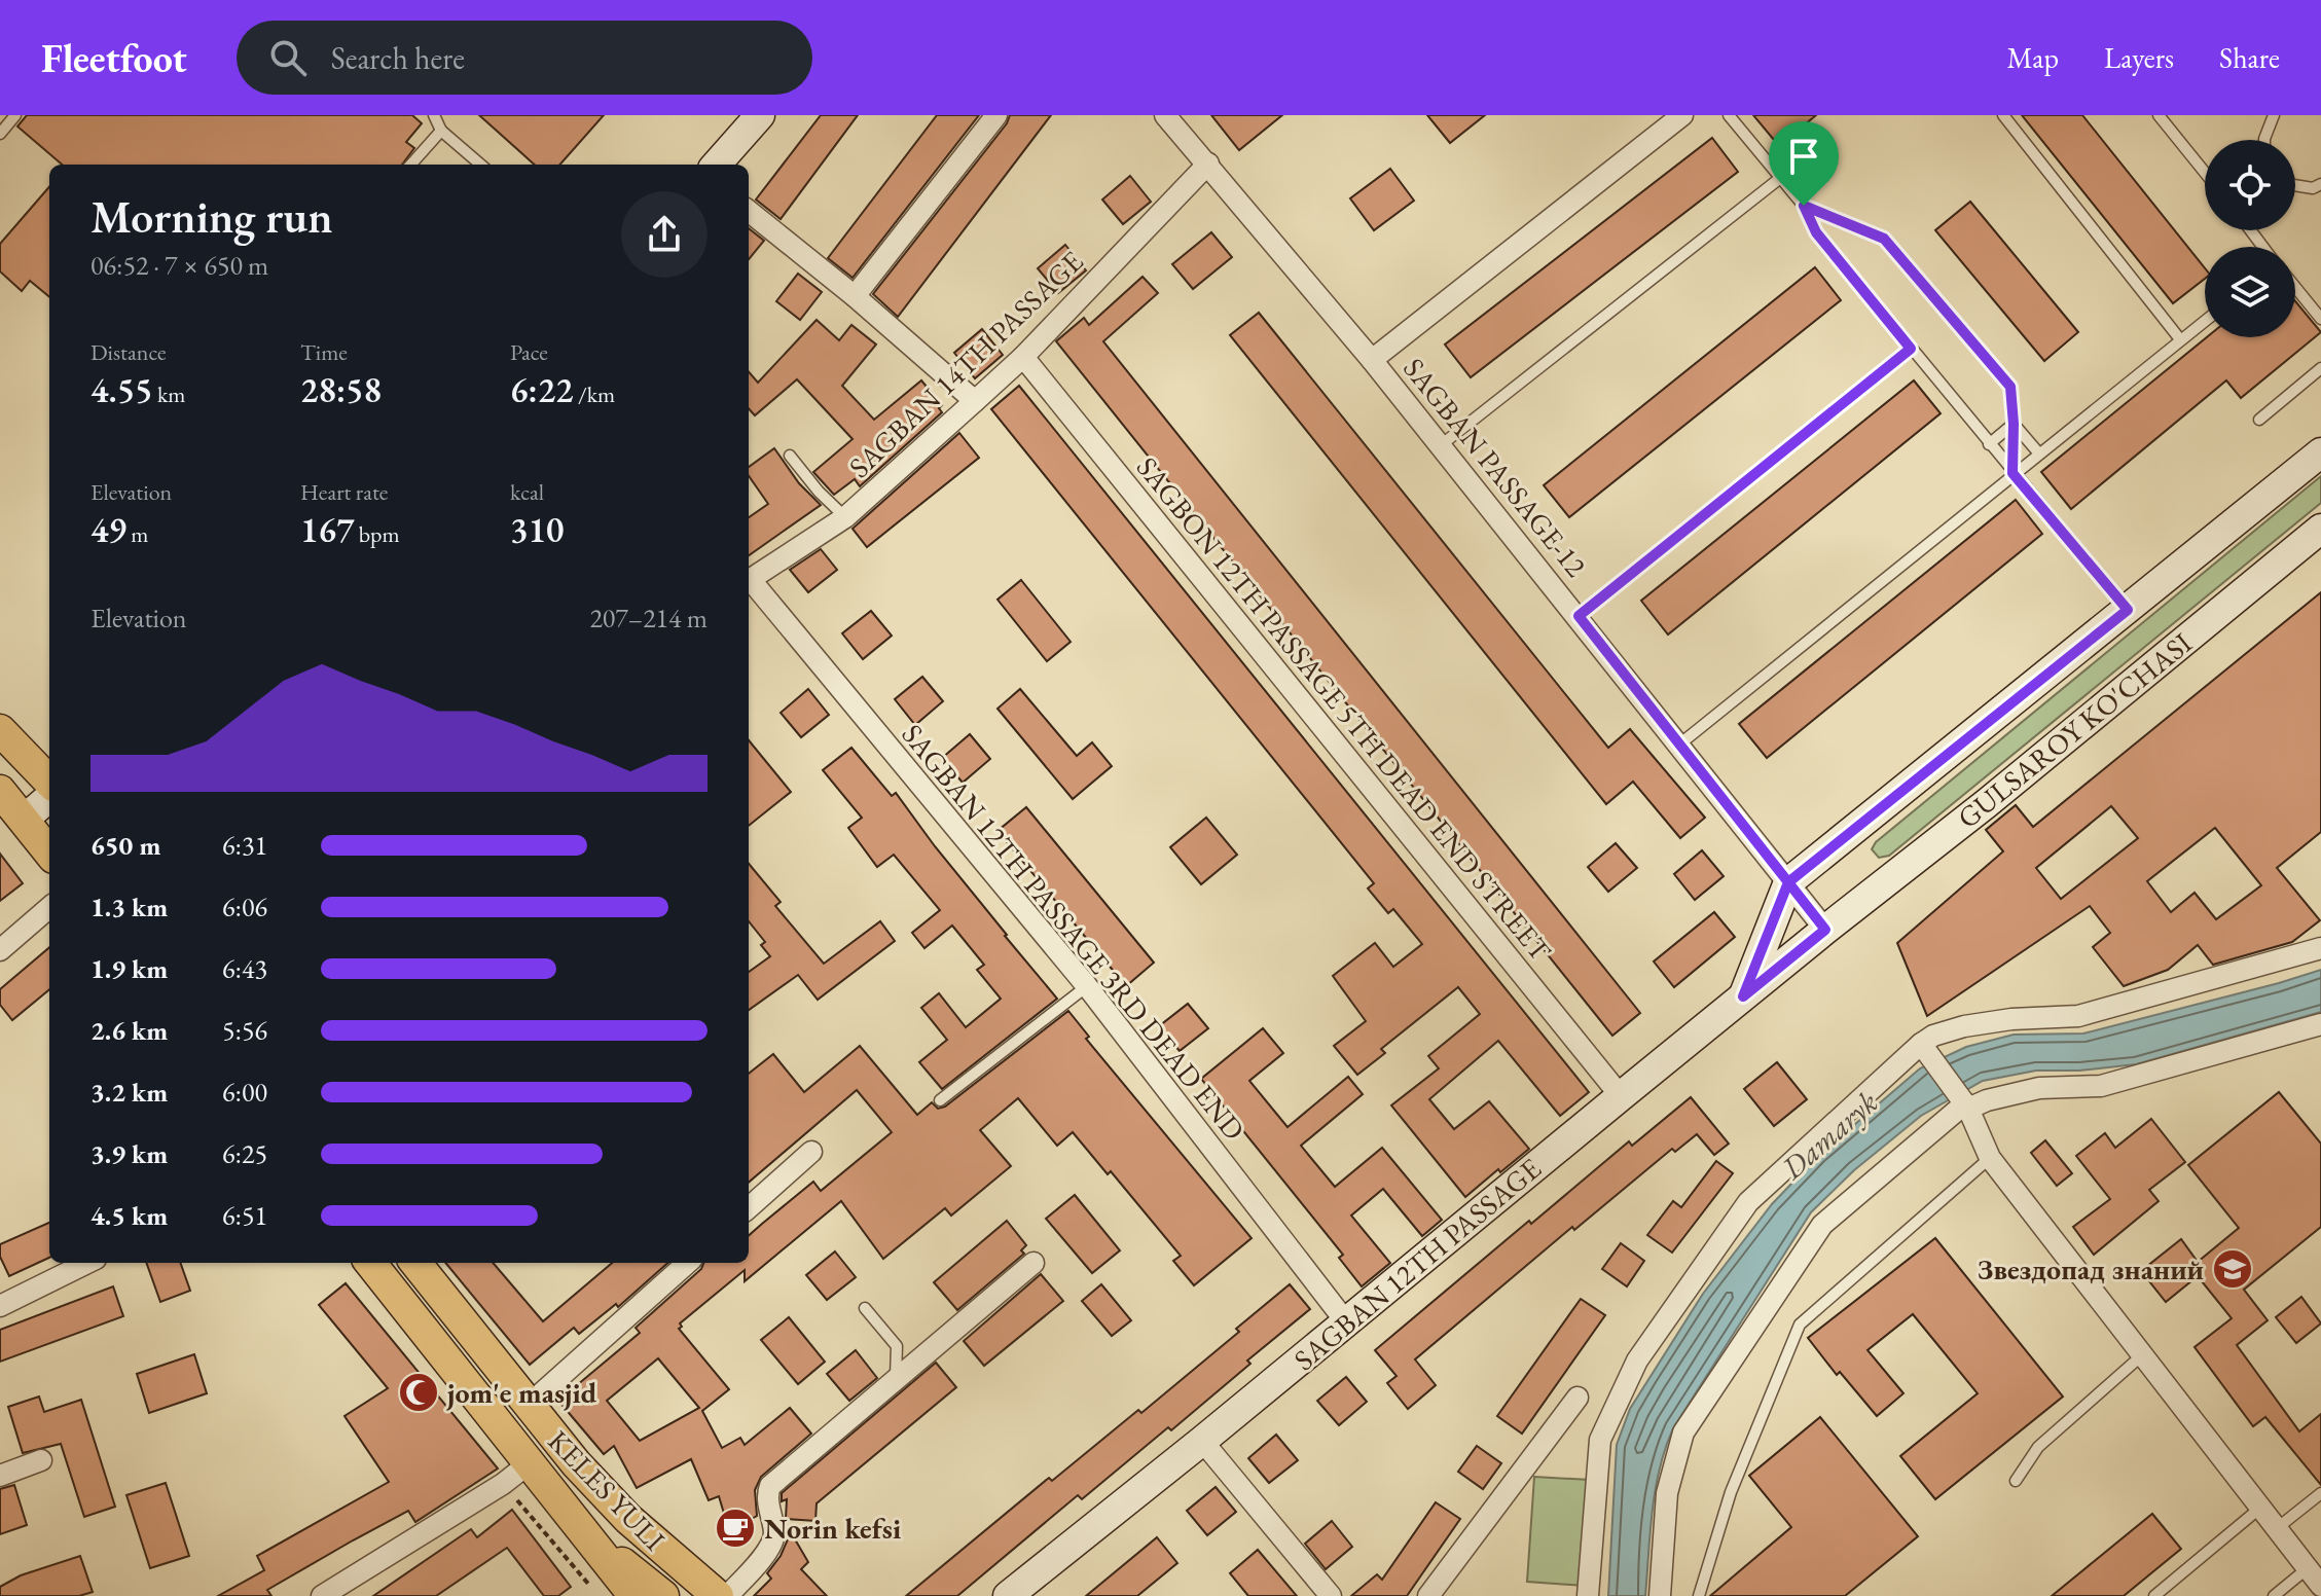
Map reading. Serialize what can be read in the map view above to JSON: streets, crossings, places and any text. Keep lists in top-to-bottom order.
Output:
{
  "streets": {
    "main road": ["GULSAROY KO'CHASI", "SAGBAN 12TH PASSAGE", "KELES YULI"],
    "street": [
      "SAGBAN 14TH PASSAGE",
      "SAGBAN PASSAGE-12",
      "SAGBON 12TH PASSAGE 5TH DEAD END STREET",
      "SAGBAN 12TH PASSAGE 3RD DEAD END"
    ]
  },
  "crossings": [
    ["SAGBAN 14TH PASSAGE", "SAGBAN PASSAGE-12"],
    ["SAGBAN 14TH PASSAGE", "SAGBON 12TH PASSAGE 5TH DEAD END STREET"],
    ["SAGBAN PASSAGE-12", "GULSAROY KO'CHASI"],
    ["SAGBAN PASSAGE-12", "SAGBAN 12TH PASSAGE"],
    ["SAGBON 12TH PASSAGE 5TH DEAD END STREET", "SAGBAN 12TH PASSAGE"],
    ["GULSAROY KO'CHASI", "SAGBAN 12TH PASSAGE"],
    ["SAGBAN 12TH PASSAGE 3RD DEAD END", "SAGBAN 12TH PASSAGE"]
  ],
  "water": ["Damaryk"],
  "places": {
    "school or university": ["Звездопад знаний"],
    "mosque": ["jom'e masjid"],
    "cafe": ["Norin kefsi"]
  },
  "page": {
    "header": "Fleetfoot",
    "search": "Search here",
    "nav": ["Map", "Layers", "Share"],
    "heading": ["Morning run", "06:52 · 7 × 650 m"],
    "stats": [
      ["Distance", "4.55 km"],
      ["Time", "28:58"],
      ["Pace", "6:22 /km"],
      ["Elevation", "49 m"],
      ["Heart rate", "167 bpm"],
      ["kcal", "310"]
    ],
    "chart": ["Elevation", "207–214 m"],
    "list": [
      {
        "name": "650 m",
        "note": "6:31"
      },
      {
        "name": "1.3 km",
        "note": "6:06"
      },
      {
        "name": "1.9 km",
        "note": "6:43"
      },
      {
        "name": "2.6 km",
        "note": "5:56"
      },
      {
        "name": "3.2 km",
        "note": "6:00"
      },
      {
        "name": "3.9 km",
        "note": "6:25"
      },
      {
        "name": "4.5 km",
        "note": "6:51"
      }
    ]
  }
}
